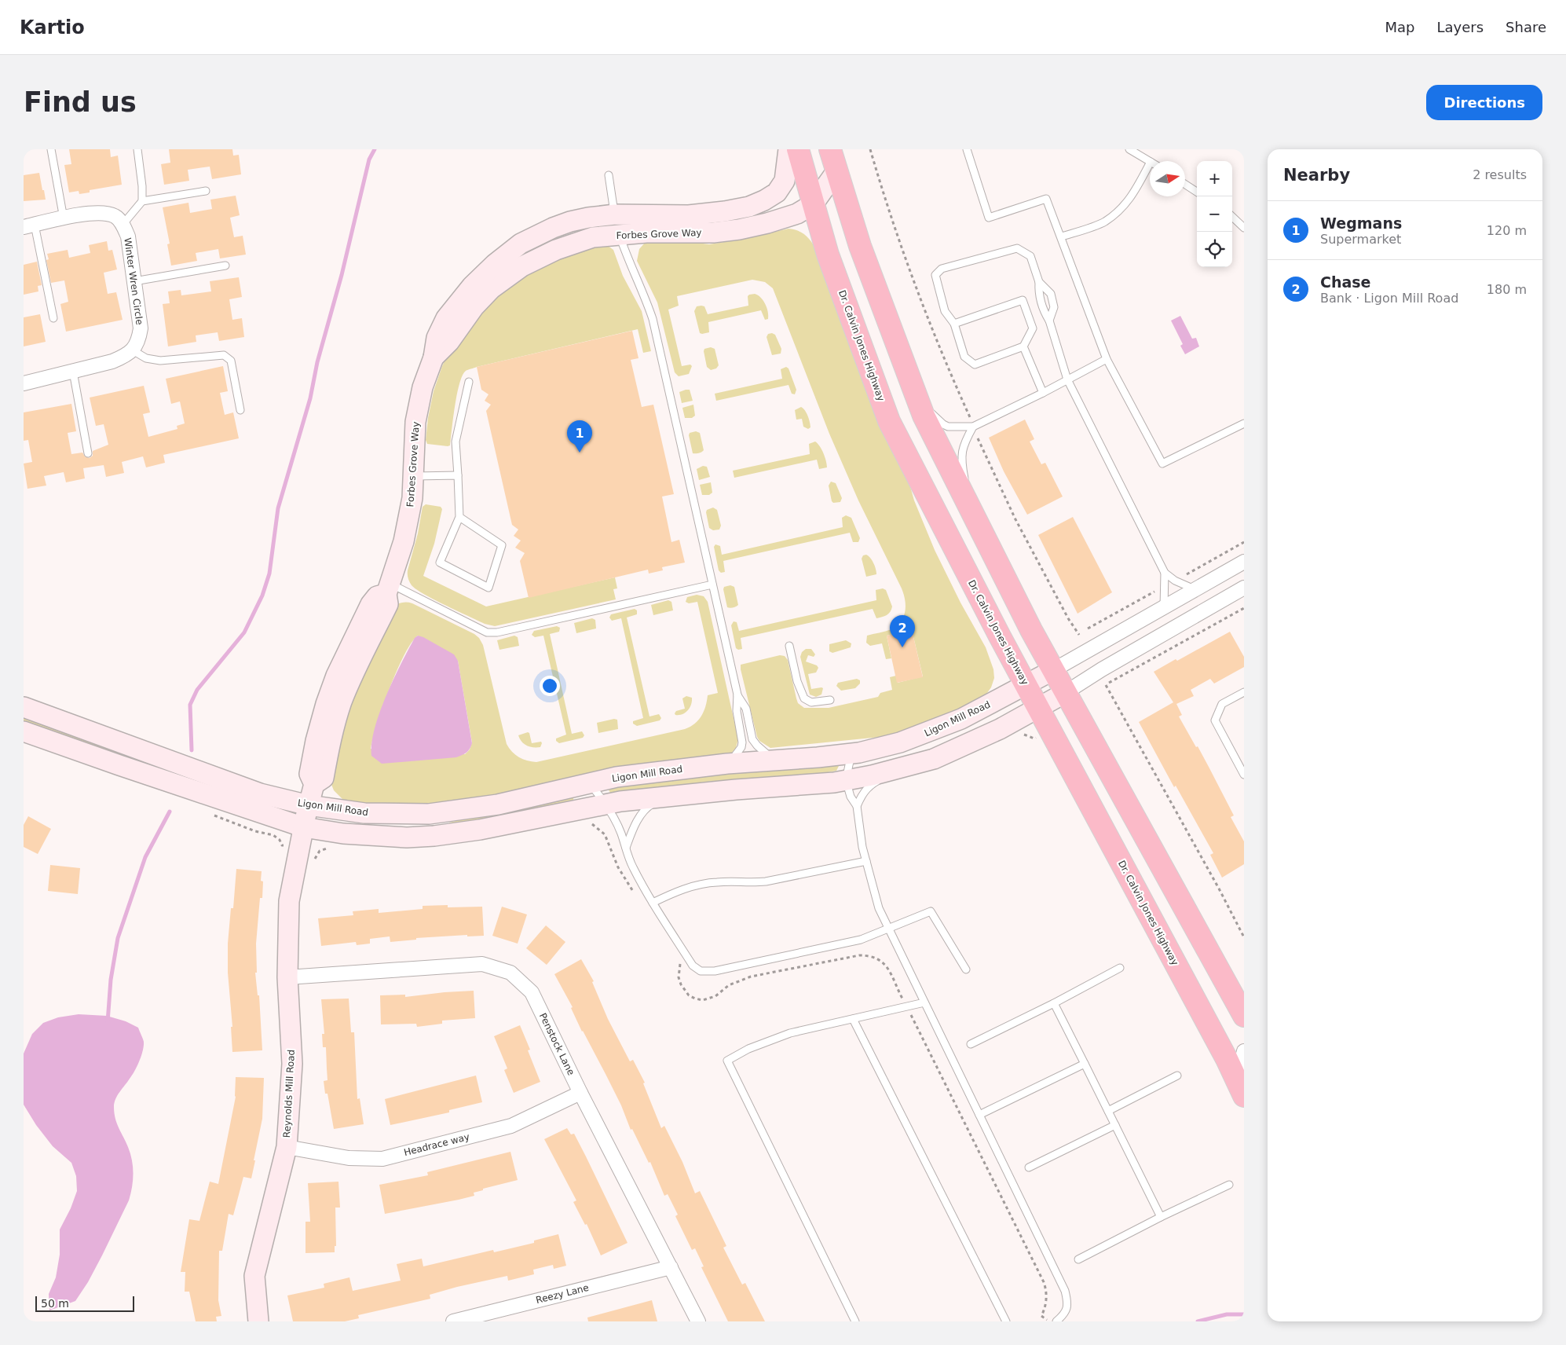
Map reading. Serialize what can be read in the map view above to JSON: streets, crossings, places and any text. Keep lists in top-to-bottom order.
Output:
{
  "streets": {
    "highway": ["Dr. Calvin Jones Highway"],
    "main road": ["Forbes Grove Way", "Ligon Mill Road", "Reynolds Mill Road"],
    "street": [
      "Winter Wren Circle",
      "Penstock Lane",
      "Headrace way",
      "Reezy Lane"
    ]
  },
  "crossings": [
    ["Forbes Grove Way", "Dr. Calvin Jones Highway"],
    ["Dr. Calvin Jones Highway", "Ligon Mill Road"],
    ["Ligon Mill Road", "Reynolds Mill Road"],
    ["Penstock Lane", "Reynolds Mill Road"],
    ["Penstock Lane", "Headrace way"],
    ["Penstock Lane", "Reezy Lane"],
    ["Reynolds Mill Road", "Headrace way"]
  ],
  "scale_bar": "50 m",
  "north": "right",
  "page": {
    "header": "Kartio",
    "nav": ["Map", "Layers", "Share"],
    "buttons": "Directions",
    "title": "Find us",
    "heading": ["Nearby", "2 results"],
    "map_buttons": ["+", "−"],
    "list": [
      {
        "mark": "1",
        "name": "Wegmans",
        "note": "Supermarket",
        "value": "120 m"
      },
      {
        "mark": "2",
        "name": "Chase",
        "note": "Bank · Ligon Mill Road",
        "value": "180 m"
      }
    ],
    "pins": ["1", "2"],
    "scale": "50 m"
  }
}
